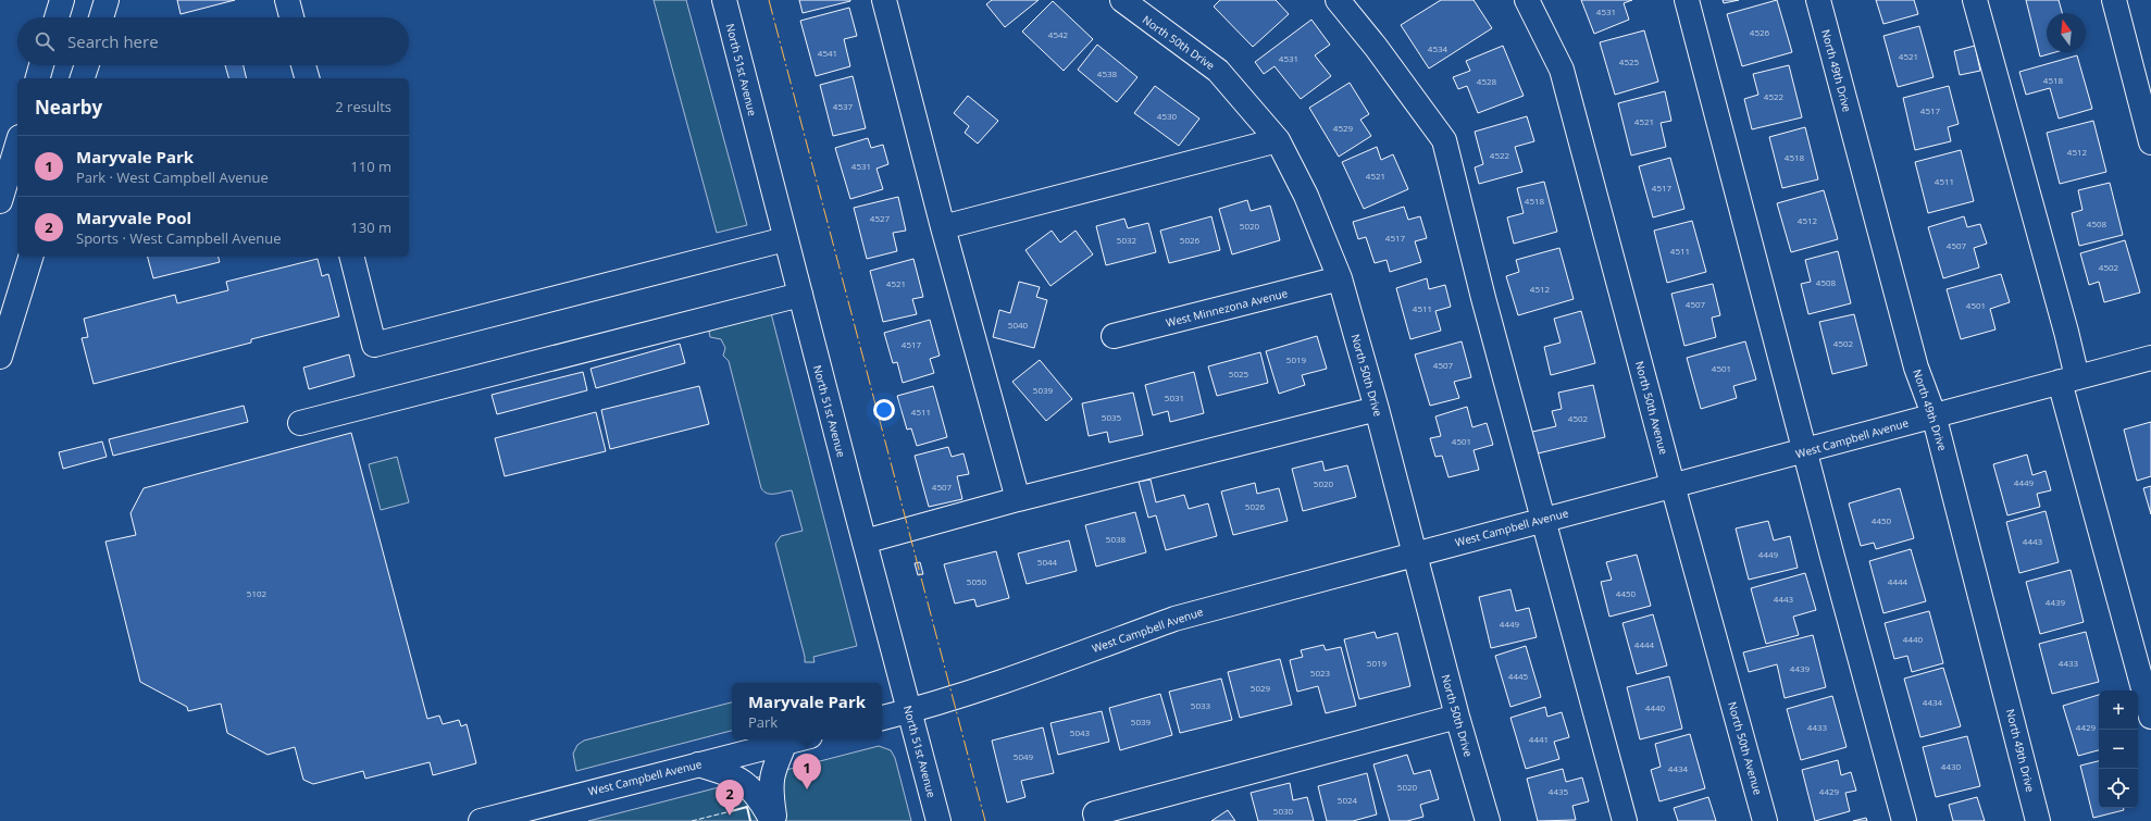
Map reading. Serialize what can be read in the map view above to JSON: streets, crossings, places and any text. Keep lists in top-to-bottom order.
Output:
{
  "streets": {
    "street": [
      "North 50th Drive",
      "North 51st Avenue",
      "North 49th Drive",
      "West Minnezona Avenue",
      "North 50th Avenue",
      "West Campbell Avenue"
    ]
  },
  "crossings": [
    ["North 50th Drive", "West Minnezona Avenue"],
    ["North 50th Drive", "West Campbell Avenue"],
    ["North 51st Avenue", "West Campbell Avenue"],
    ["North 49th Drive", "West Campbell Avenue"],
    ["North 50th Avenue", "West Campbell Avenue"]
  ],
  "house_numbers": [
    "4531",
    "4526",
    "4542",
    "4534",
    "4541",
    "4521",
    "4531",
    "4525",
    "4538",
    "4518",
    "4528",
    "4522",
    "4537",
    "4517",
    "4530",
    "4521",
    "4529",
    "4512",
    "4522",
    "4518",
    "4531",
    "4521",
    "4511",
    "4517",
    "4518",
    "4527",
    "4512",
    "4508",
    "5020",
    "4517",
    "5032",
    "5026",
    "4507",
    "4511",
    "4502",
    "4508",
    "4521",
    "4512",
    "4507",
    "4501",
    "4511",
    "5040",
    "4502",
    "4517",
    "5019",
    "4507",
    "4501",
    "5025",
    "5039",
    "5031",
    "4511",
    "5035",
    "4502",
    "4501",
    "4449",
    "5020",
    "4507",
    "5026",
    "4450",
    "5038",
    "4443",
    "4449",
    "5044",
    "5050",
    "4444",
    "5102",
    "4450",
    "4443",
    "4439",
    "4449",
    "4440",
    "4444",
    "5019",
    "4433",
    "4439",
    "5023",
    "4445",
    "5029",
    "4434",
    "5033",
    "4440",
    "5039",
    "4433",
    "4429",
    "5043",
    "4441",
    "5049",
    "4430",
    "4434",
    "5020",
    "4435",
    "4429",
    "5024",
    "5030"
  ],
  "north": "top",
  "page": {
    "search": "Search here",
    "heading": ["Nearby", "2 results"],
    "list": [
      {
        "mark": "1",
        "name": "Maryvale Park",
        "note": "Park · West Campbell Avenue",
        "value": "110 m"
      },
      {
        "mark": "2",
        "name": "Maryvale Pool",
        "note": "Sports · West Campbell Avenue",
        "value": "130 m"
      }
    ],
    "popup": ["Maryvale Park", "Park"],
    "map_buttons": ["+", "−"],
    "pins": ["1", "2"]
  }
}
